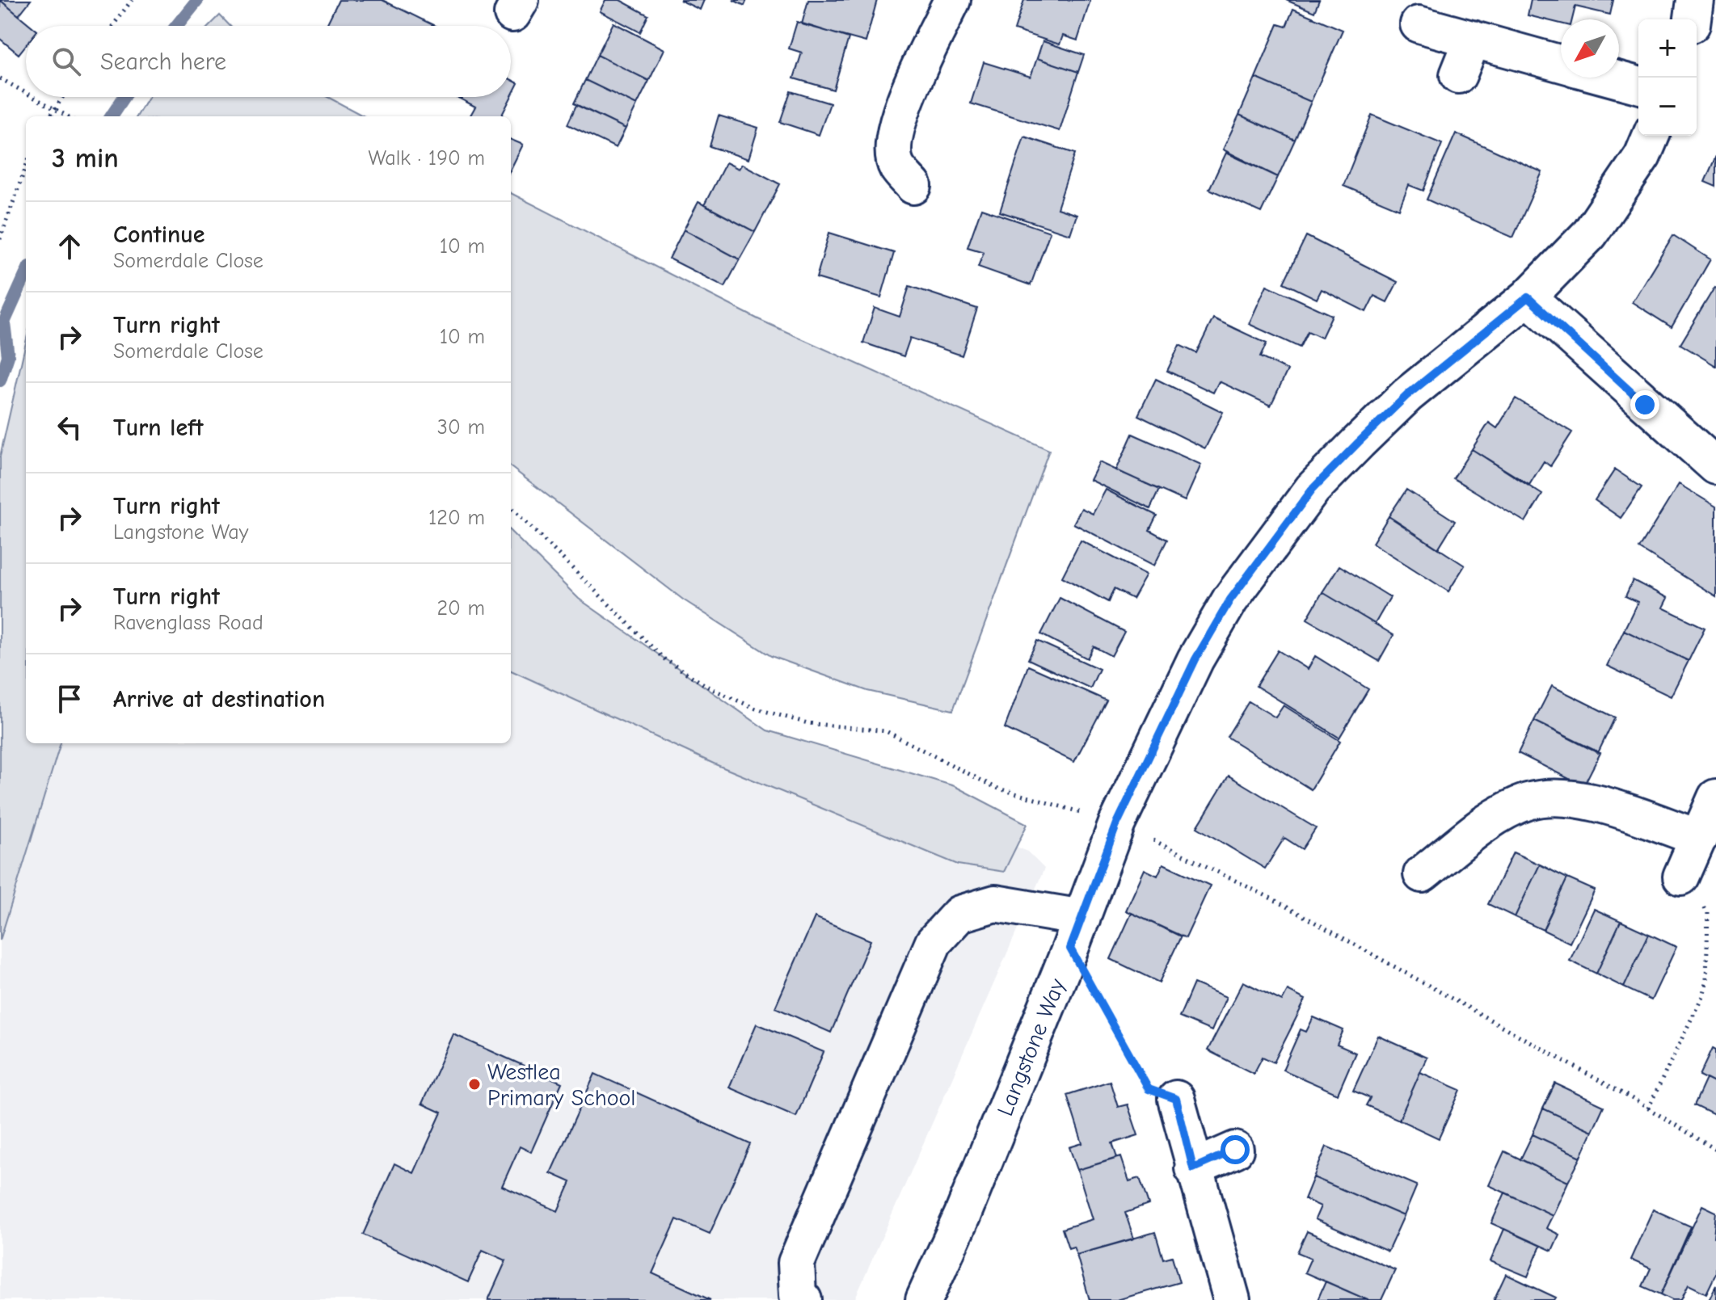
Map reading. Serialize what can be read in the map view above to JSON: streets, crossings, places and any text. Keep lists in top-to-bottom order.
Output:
{
  "streets": {
    "street": ["Langstone Way"]
  },
  "places": ["Westlea Primary School"],
  "north": "bottom left",
  "page": {
    "map_buttons": ["+", "−"],
    "search": "Search here",
    "heading": ["3 min", "Walk · 190 m"],
    "list": [
      ["Continue", "Somerdale Close", "10 m"],
      ["Turn right", "Somerdale Close", "10 m"],
      ["Turn left", "30 m"],
      ["Turn right", "Langstone Way", "120 m"],
      ["Turn right", "Ravenglass Road", "20 m"],
      "Arrive at destination"
    ]
  }
}
